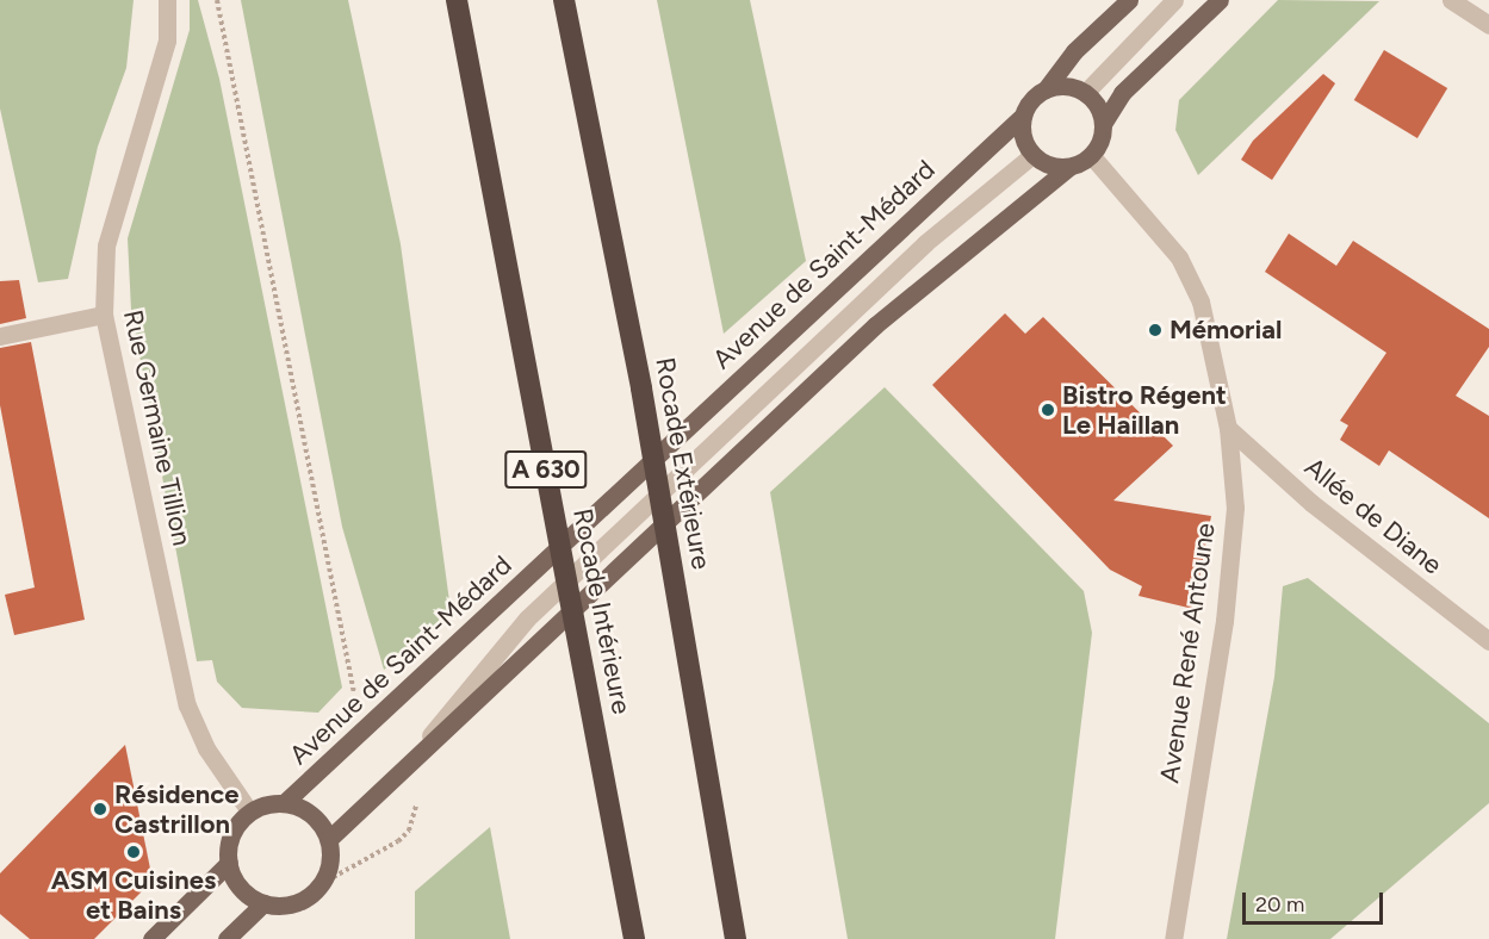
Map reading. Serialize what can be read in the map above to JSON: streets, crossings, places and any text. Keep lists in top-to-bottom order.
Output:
{
  "streets": {
    "highway": ["Rocade Extérieure", "A 630", "Rocade Intérieure"],
    "main road": ["Avenue de Saint-Médard"],
    "street": ["Rue Germaine Tillion", "Allée de Diane", "Avenue René Antoune"]
  },
  "crossings": [
    ["Avenue de Saint-Médard", "Rue Germaine Tillion"],
    ["Avenue de Saint-Médard", "Avenue René Antoune"],
    ["Allée de Diane", "Avenue René Antoune"]
  ],
  "places": [
    "Mémorial",
    "Bistro Régent Le Haillan",
    "Résidence Castrillon",
    "ASM Cuisines et Bains"
  ],
  "scale_bar": "20 m"
}
